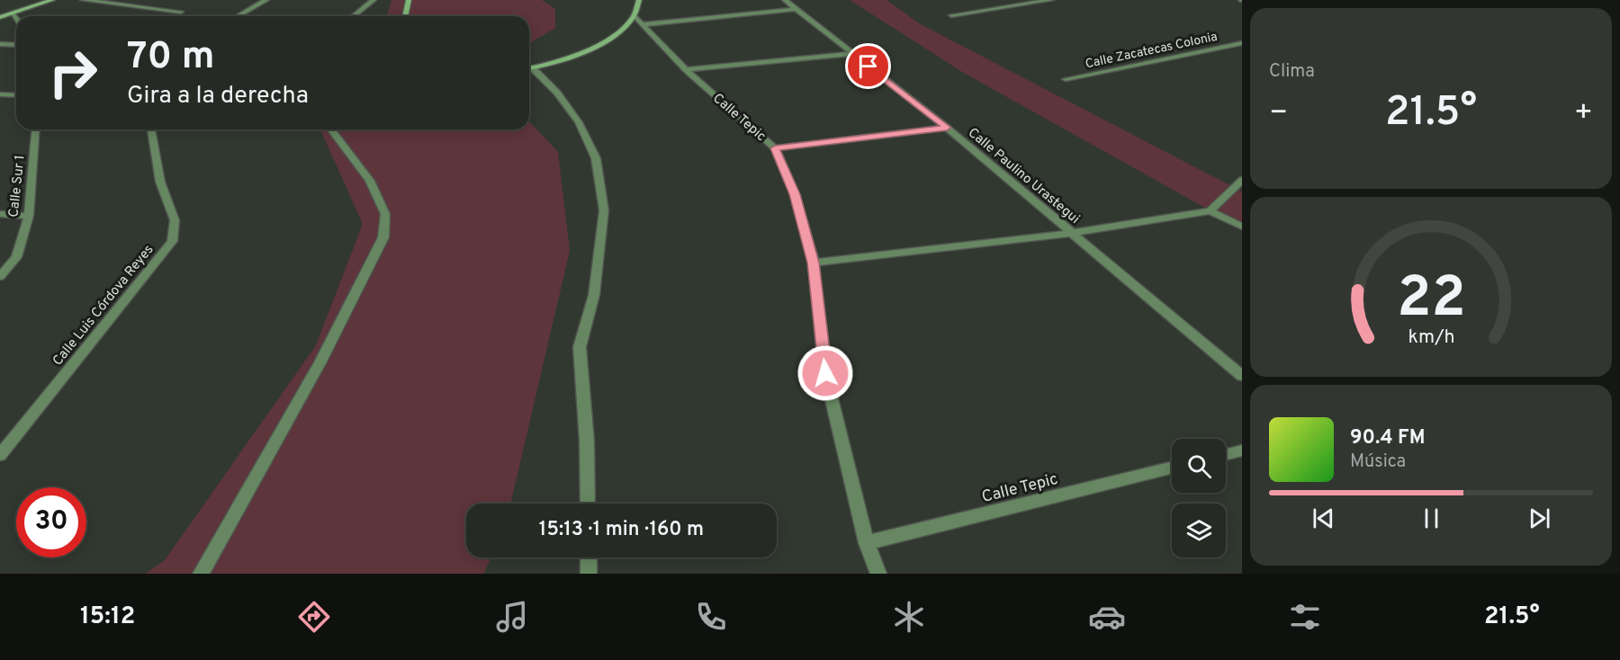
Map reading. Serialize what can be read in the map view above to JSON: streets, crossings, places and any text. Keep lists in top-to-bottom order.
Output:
{
  "streets": {
    "street": [
      "Calle Zacatecas Colonia",
      "Calle Tepic",
      "Calle Paulino Urastegui",
      "Calle Sur 1",
      "Calle Luis Córdova Reyes"
    ]
  },
  "page": {
    "tile": "Clima",
    "turn": ["70 m", "Gira a la derecha"],
    "heat": ["−", "21.5°", "+"],
    "song": ["90.4 FM", "Música"],
    "limit": "30",
    "trip": "15:13 · 1 min · 160 m",
    "tabs": ["15:12", "21.5°"],
    "gauge": ["22", "km/h"]
  }
}
